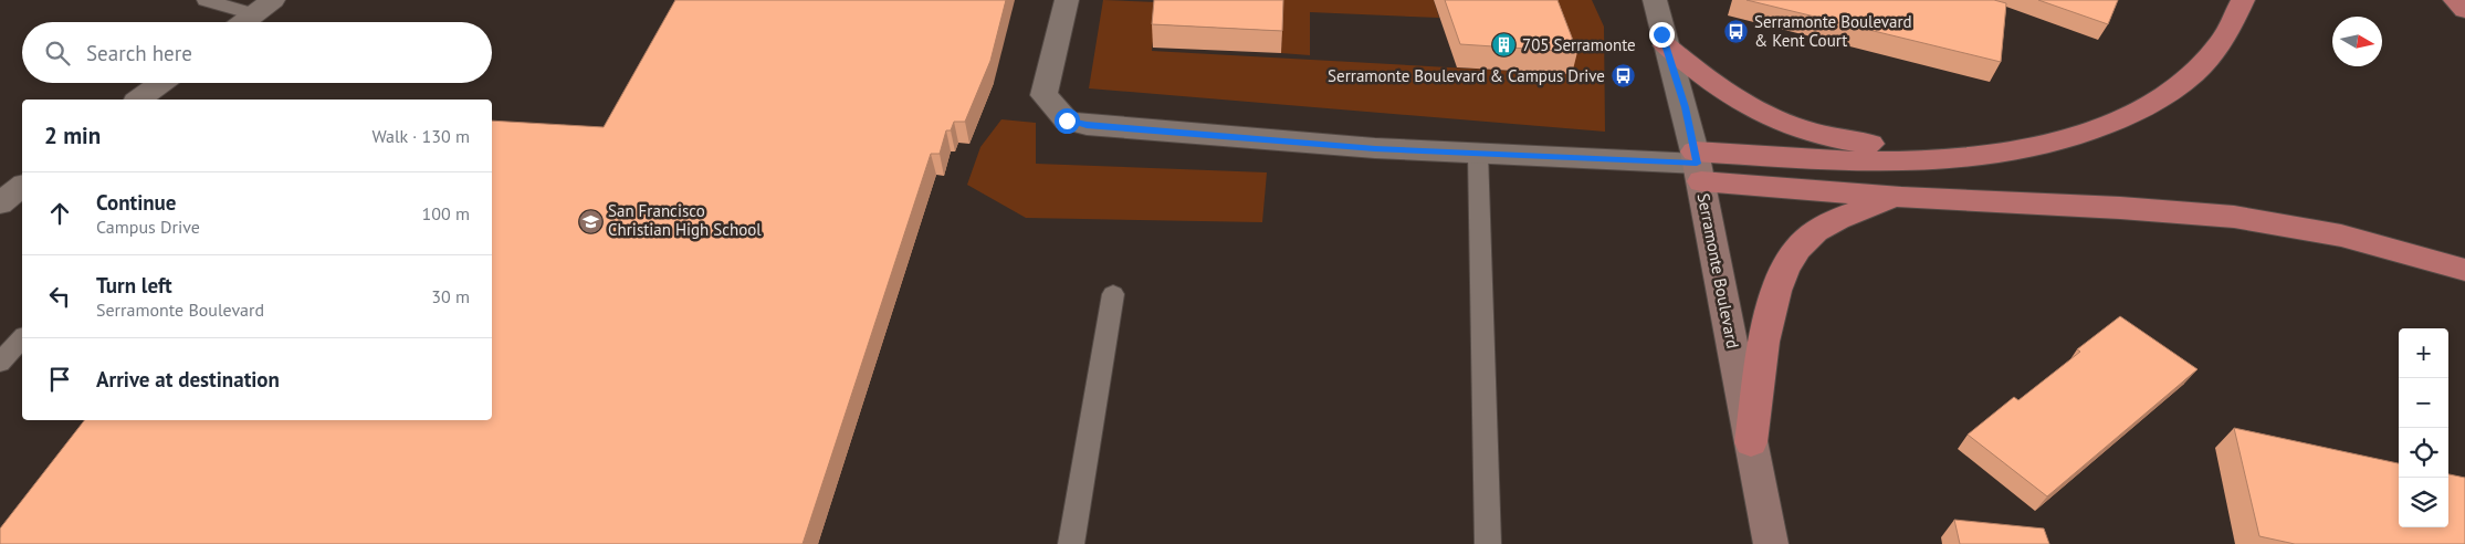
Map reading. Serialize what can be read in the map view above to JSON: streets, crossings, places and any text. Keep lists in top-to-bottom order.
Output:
{
  "streets": {
    "main road": ["Serramonte Boulevard"]
  },
  "places": {
    "bus stop": ["Serramonte Boulevard & Kent Court", "Serramonte Boulevard & Campus Drive"],
    "building": ["705 Serramonte"],
    "school or university": ["San Francisco Christian High School"]
  },
  "north": "right",
  "page": {
    "search": "Search here",
    "heading": ["2 min", "Walk · 130 m"],
    "list": [
      ["Continue", "Campus Drive", "100 m"],
      ["Turn left", "Serramonte Boulevard", "30 m"],
      "Arrive at destination"
    ],
    "map_buttons": ["+", "−"]
  }
}
